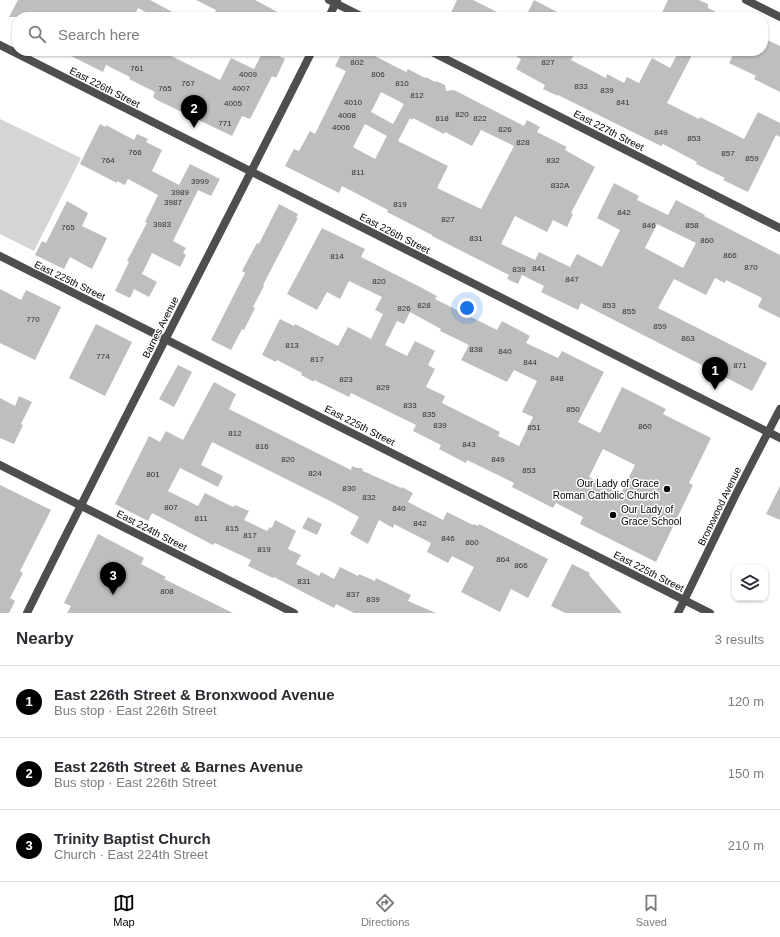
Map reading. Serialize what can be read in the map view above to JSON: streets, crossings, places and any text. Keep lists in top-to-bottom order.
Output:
{
  "streets": {
    "street": [
      "East 226th Street",
      "East 227th Street",
      "East 225th Street",
      "Barnes Avenue",
      "Bronxwood Avenue",
      "East 224th Street"
    ]
  },
  "crossings": [
    ["East 226th Street", "Barnes Avenue"],
    ["East 226th Street", "Bronxwood Avenue"],
    ["East 225th Street", "Barnes Avenue"],
    ["East 225th Street", "Bronxwood Avenue"],
    ["Barnes Avenue", "East 224th Street"]
  ],
  "places": ["Our Lady of Grace Roman Catholic Church", "Our Lady of Grace School"],
  "house_numbers": [
    "802",
    "827",
    "761",
    "4009",
    "806",
    "767",
    "810",
    "833",
    "765",
    "4007",
    "839",
    "812",
    "4010",
    "841",
    "4005",
    "820",
    "4008",
    "818",
    "822",
    "771",
    "4006",
    "826",
    "849",
    "853",
    "828",
    "766",
    "857",
    "859",
    "764",
    "832",
    "811",
    "3999",
    "832A",
    "3989",
    "3987",
    "819",
    "842",
    "827",
    "3983",
    "846",
    "858",
    "765",
    "831",
    "860",
    "866",
    "814",
    "870",
    "841",
    "839",
    "847",
    "820",
    "828",
    "853",
    "826",
    "855",
    "770",
    "859",
    "863",
    "813",
    "838",
    "840",
    "774",
    "817",
    "844",
    "871",
    "848",
    "823",
    "829",
    "833",
    "850",
    "835",
    "839",
    "860",
    "851",
    "812",
    "843",
    "816",
    "820",
    "849",
    "853",
    "824",
    "801",
    "830",
    "832",
    "807",
    "840",
    "811",
    "842",
    "815",
    "817",
    "846",
    "860",
    "819",
    "864",
    "866",
    "831",
    "808",
    "837",
    "839"
  ],
  "page": {
    "search": "Search here",
    "pins": ["2", "1", "3"],
    "heading": ["Nearby", "3 results"],
    "list": [
      {
        "mark": "1",
        "name": "East 226th Street & Bronxwood Avenue",
        "note": "Bus stop · East 226th Street",
        "value": "120 m"
      },
      {
        "mark": "2",
        "name": "East 226th Street & Barnes Avenue",
        "note": "Bus stop · East 226th Street",
        "value": "150 m"
      },
      {
        "mark": "3",
        "name": "Trinity Baptist Church",
        "note": "Church · East 224th Street",
        "value": "210 m"
      }
    ],
    "nav": ["Map", "Directions", "Saved"]
  }
}
